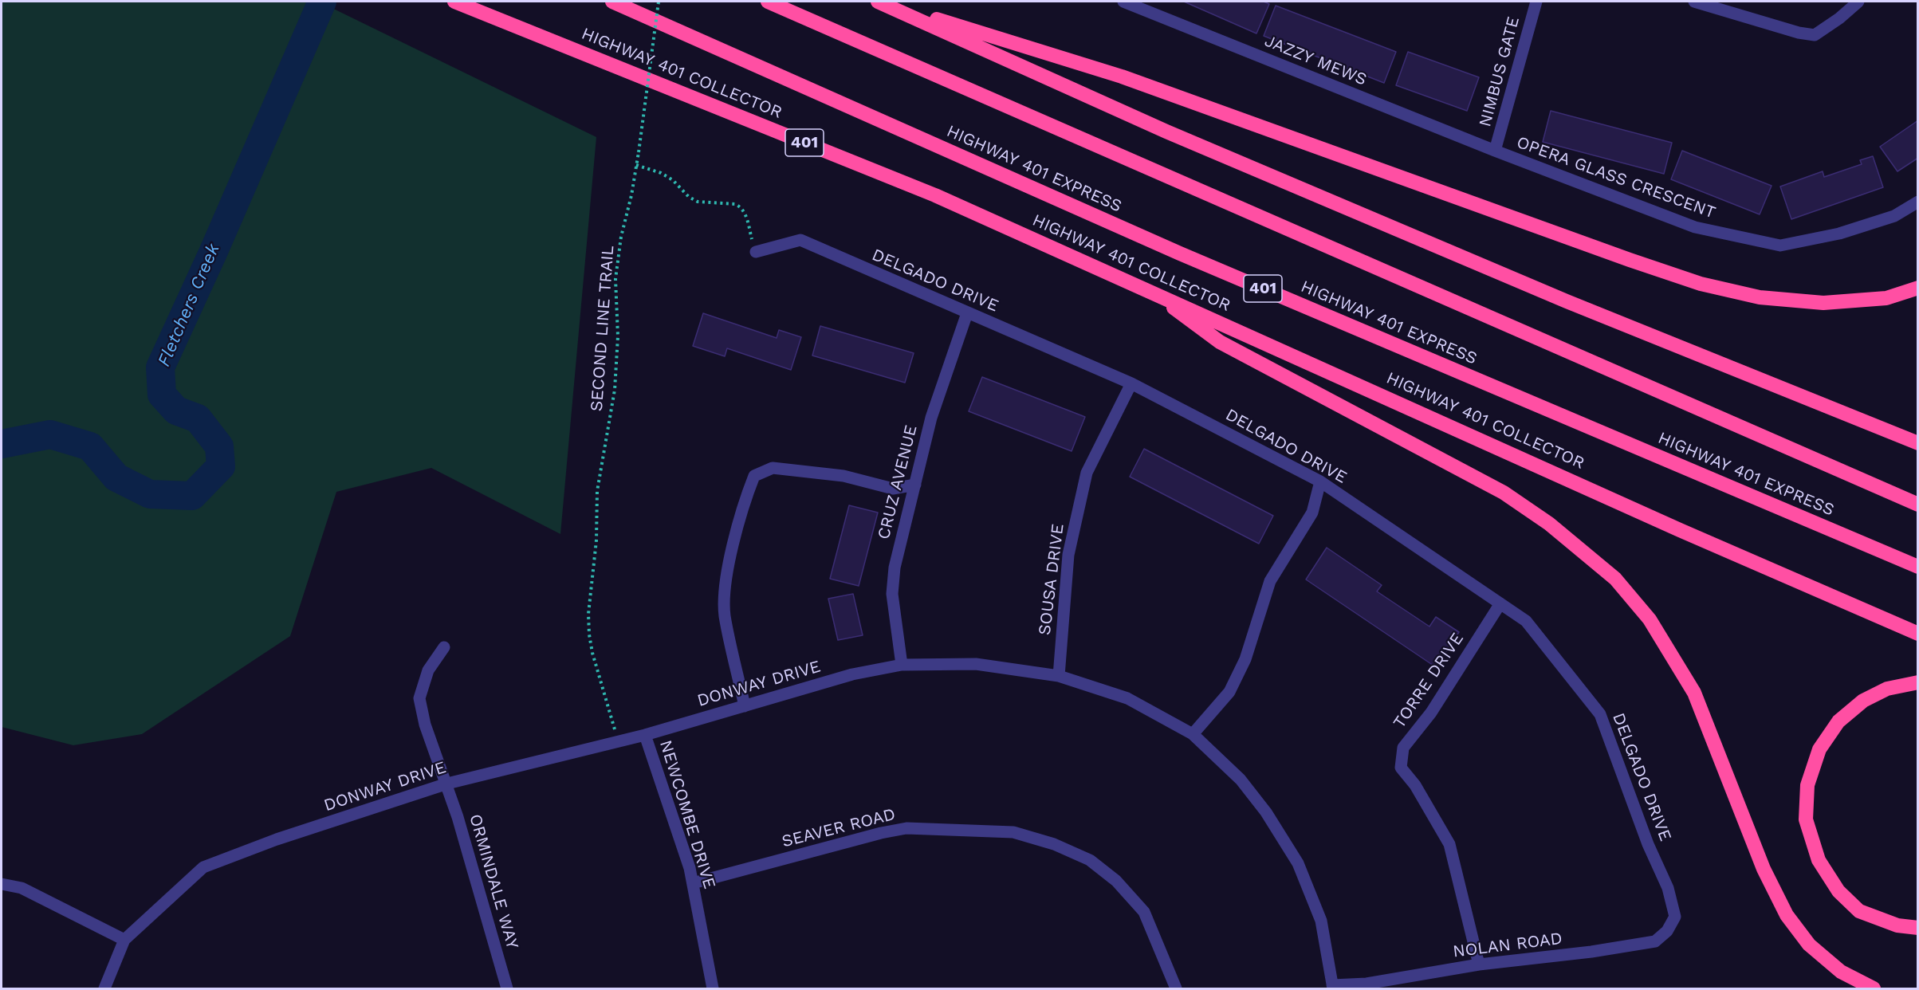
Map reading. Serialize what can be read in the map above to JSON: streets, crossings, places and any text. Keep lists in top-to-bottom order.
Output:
{
  "streets": {
    "highway": ["HIGHWAY 401 COLLECTOR", "401", "HIGHWAY 401 EXPRESS"],
    "street": [
      "JAZZY MEWS",
      "NIMBUS GATE",
      "OPERA GLASS CRESCENT",
      "DELGADO DRIVE",
      "CRUZ AVENUE",
      "SOUSA DRIVE",
      "TORRE DRIVE",
      "DONWAY DRIVE",
      "NEWCOMBE DRIVE",
      "SEAVER ROAD",
      "ORMINDALE WAY",
      "NOLAN ROAD"
    ],
    "path": ["SECOND LINE TRAIL"]
  },
  "crossings": [
    ["JAZZY MEWS", "NIMBUS GATE"],
    ["JAZZY MEWS", "OPERA GLASS CRESCENT"],
    ["NIMBUS GATE", "OPERA GLASS CRESCENT"],
    ["DELGADO DRIVE", "CRUZ AVENUE"],
    ["DELGADO DRIVE", "SOUSA DRIVE"],
    ["DELGADO DRIVE", "TORRE DRIVE"],
    ["DELGADO DRIVE", "NOLAN ROAD"],
    ["SECOND LINE TRAIL", "DONWAY DRIVE"],
    ["CRUZ AVENUE", "DONWAY DRIVE"],
    ["SOUSA DRIVE", "DONWAY DRIVE"],
    ["TORRE DRIVE", "NOLAN ROAD"],
    ["DONWAY DRIVE", "NEWCOMBE DRIVE"],
    ["DONWAY DRIVE", "ORMINDALE WAY"],
    ["DONWAY DRIVE", "NOLAN ROAD"],
    ["NEWCOMBE DRIVE", "SEAVER ROAD"]
  ],
  "water": ["Fletchers Creek"]
}
